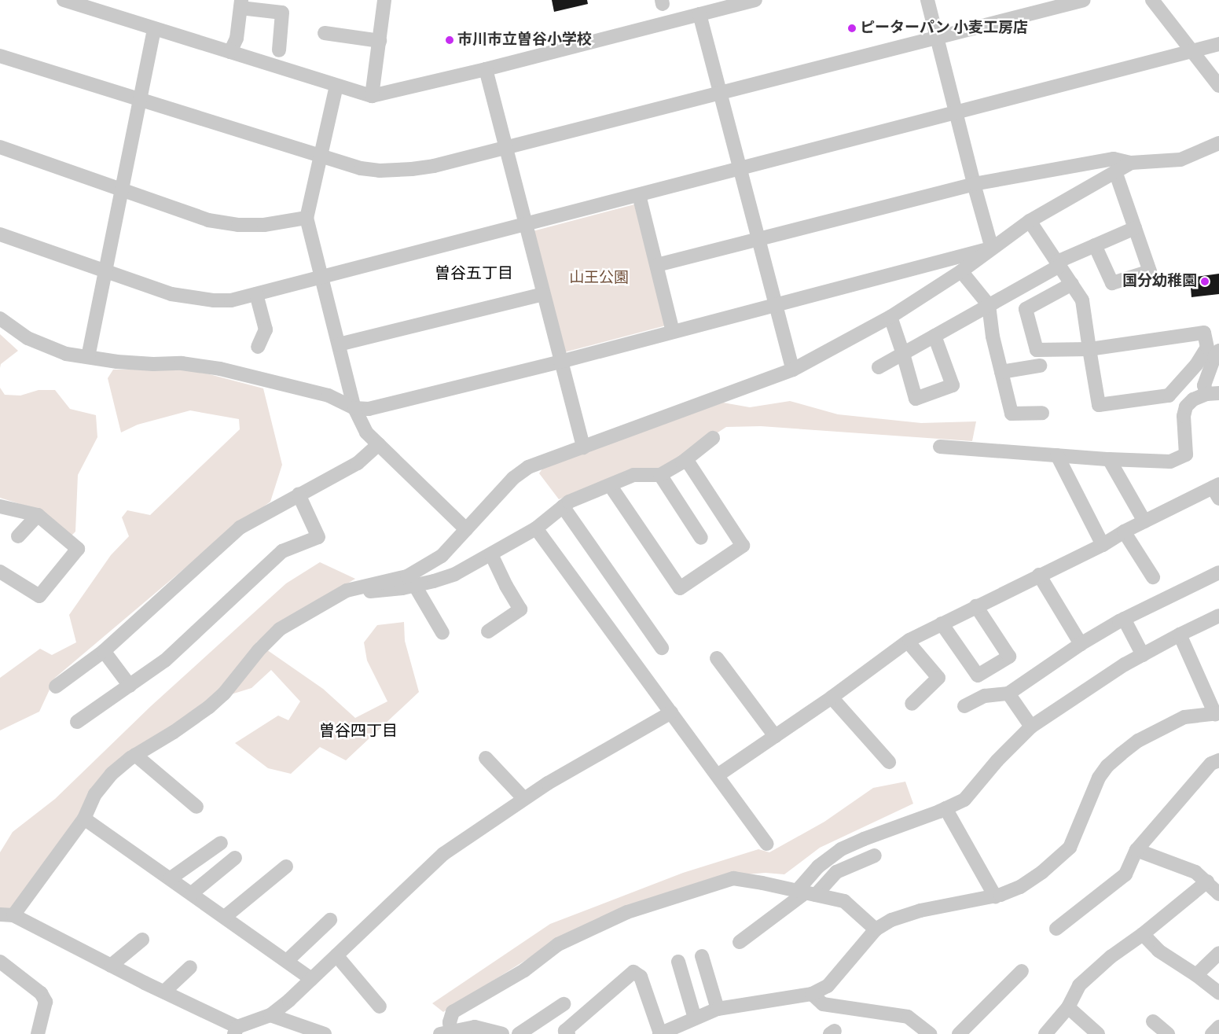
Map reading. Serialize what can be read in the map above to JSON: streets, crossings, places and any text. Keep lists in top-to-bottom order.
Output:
{
  "districts": ["曽谷五丁目", "曽谷四丁目"],
  "parks": ["山王公園"],
  "places": ["ピーターパン 小麦工房店", "市川市立曽谷小学校", "国分幼稚園"]
}
